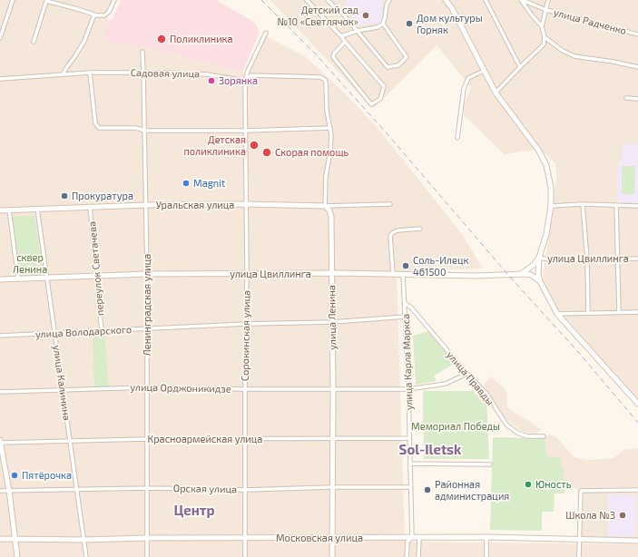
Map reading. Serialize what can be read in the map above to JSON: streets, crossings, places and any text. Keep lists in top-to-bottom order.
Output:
{
  "streets": {
    "street": [
      "улица Радченко",
      "Садовая улица",
      "Уральская улица",
      "улица Цвиллинга",
      "переулок Светачева",
      "Ленинградская улица",
      "улица Ленина",
      "улица Володарского",
      "Сорокинская улица",
      "улица Карла Маркса",
      "улица Правды",
      "улица Калинина",
      "улица Орджоникидзе",
      "Красноармейская улица",
      "Орская улица",
      "Московская улица"
    ]
  },
  "crossings": [
    ["Садовая улица", "Ленинградская улица"],
    ["Садовая улица", "улица Ленина"],
    ["Садовая улица", "Сорокинская улица"],
    ["Уральская улица", "переулок Светачева"],
    ["Уральская улица", "Ленинградская улица"],
    ["Уральская улица", "улица Ленина"],
    ["Уральская улица", "Сорокинская улица"],
    ["Уральская улица", "улица Калинина"],
    ["улица Цвиллинга", "переулок Светачева"],
    ["улица Цвиллинга", "Ленинградская улица"],
    ["улица Цвиллинга", "улица Ленина"],
    ["улица Цвиллинга", "Сорокинская улица"],
    ["улица Цвиллинга", "улица Карла Маркса"],
    ["улица Цвиллинга", "улица Калинина"],
    ["переулок Светачева", "улица Володарского"],
    ["Ленинградская улица", "улица Володарского"],
    ["Ленинградская улица", "улица Орджоникидзе"],
    ["Ленинградская улица", "Красноармейская улица"],
    ["Ленинградская улица", "Орская улица"],
    ["Ленинградская улица", "Московская улица"],
    ["улица Ленина", "улица Володарского"],
    ["улица Ленина", "улица Орджоникидзе"],
    ["улица Ленина", "Красноармейская улица"],
    ["улица Ленина", "Орская улица"],
    ["улица Ленина", "Московская улица"],
    ["улица Володарского", "Сорокинская улица"],
    ["улица Володарского", "улица Карла Маркса"],
    ["улица Володарского", "улица Калинина"],
    ["Сорокинская улица", "улица Орджоникидзе"],
    ["Сорокинская улица", "Красноармейская улица"],
    ["Сорокинская улица", "Орская улица"],
    ["Сорокинская улица", "Московская улица"],
    ["улица Карла Маркса", "улица Правды"],
    ["улица Карла Маркса", "улица Орджоникидзе"],
    ["улица Карла Маркса", "Красноармейская улица"],
    ["улица Карла Маркса", "Орская улица"],
    ["улица Карла Маркса", "Московская улица"],
    ["улица Правды", "улица Орджоникидзе"],
    ["улица Калинина", "улица Орджоникидзе"],
    ["улица Калинина", "Красноармейская улица"],
    ["улица Калинина", "Орская улица"],
    ["улица Калинина", "Московская улица"]
  ],
  "districts": ["Sol-Iletsk", "Центр"],
  "parks": ["сквер Ленина", "Мемориал Победы"],
  "places": [
    "Детский сад №10 «Светлячок»",
    "Дом культуры Горняк",
    "Поликлиника",
    "Зорянка",
    "Детская поликлиника",
    "Скорая помощь",
    "Magnit",
    "Прокуратура",
    "Соль-Илецк 461500",
    "Пятёрочка",
    "Юность",
    "Районная администрация",
    "Школа №3"
  ]
}
